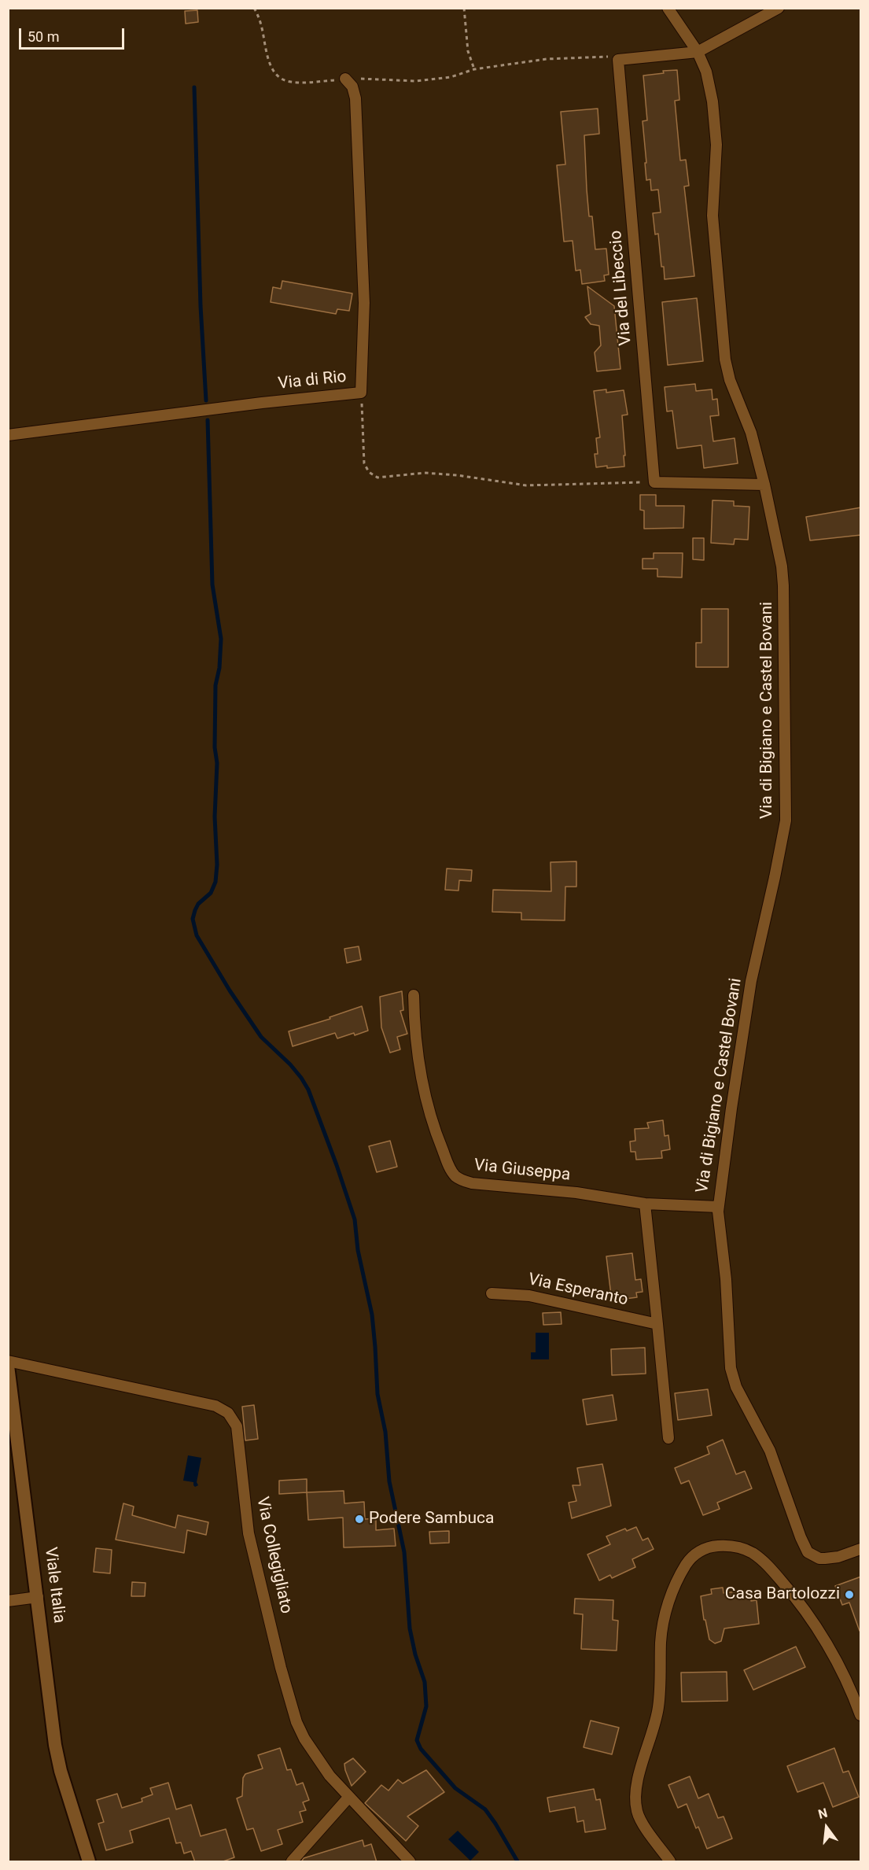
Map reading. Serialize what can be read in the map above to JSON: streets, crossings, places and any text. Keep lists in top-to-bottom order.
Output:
{
  "streets": {
    "street": [
      "Via del Libeccio",
      "Via di Rio",
      "Via di Bigiano e Castel Bovani",
      "Via Giuseppa",
      "Via Esperanto",
      "Via Collegigliato",
      "Viale Italia"
    ]
  },
  "crossings": [
    ["Via di Bigiano e Castel Bovani", "Via Giuseppa"],
    ["Via Giuseppa", "Via Esperanto"]
  ],
  "places": ["Podere Sambuca", "Casa Bartolozzi"],
  "scale_bar": "50 m",
  "north": "top"
}
